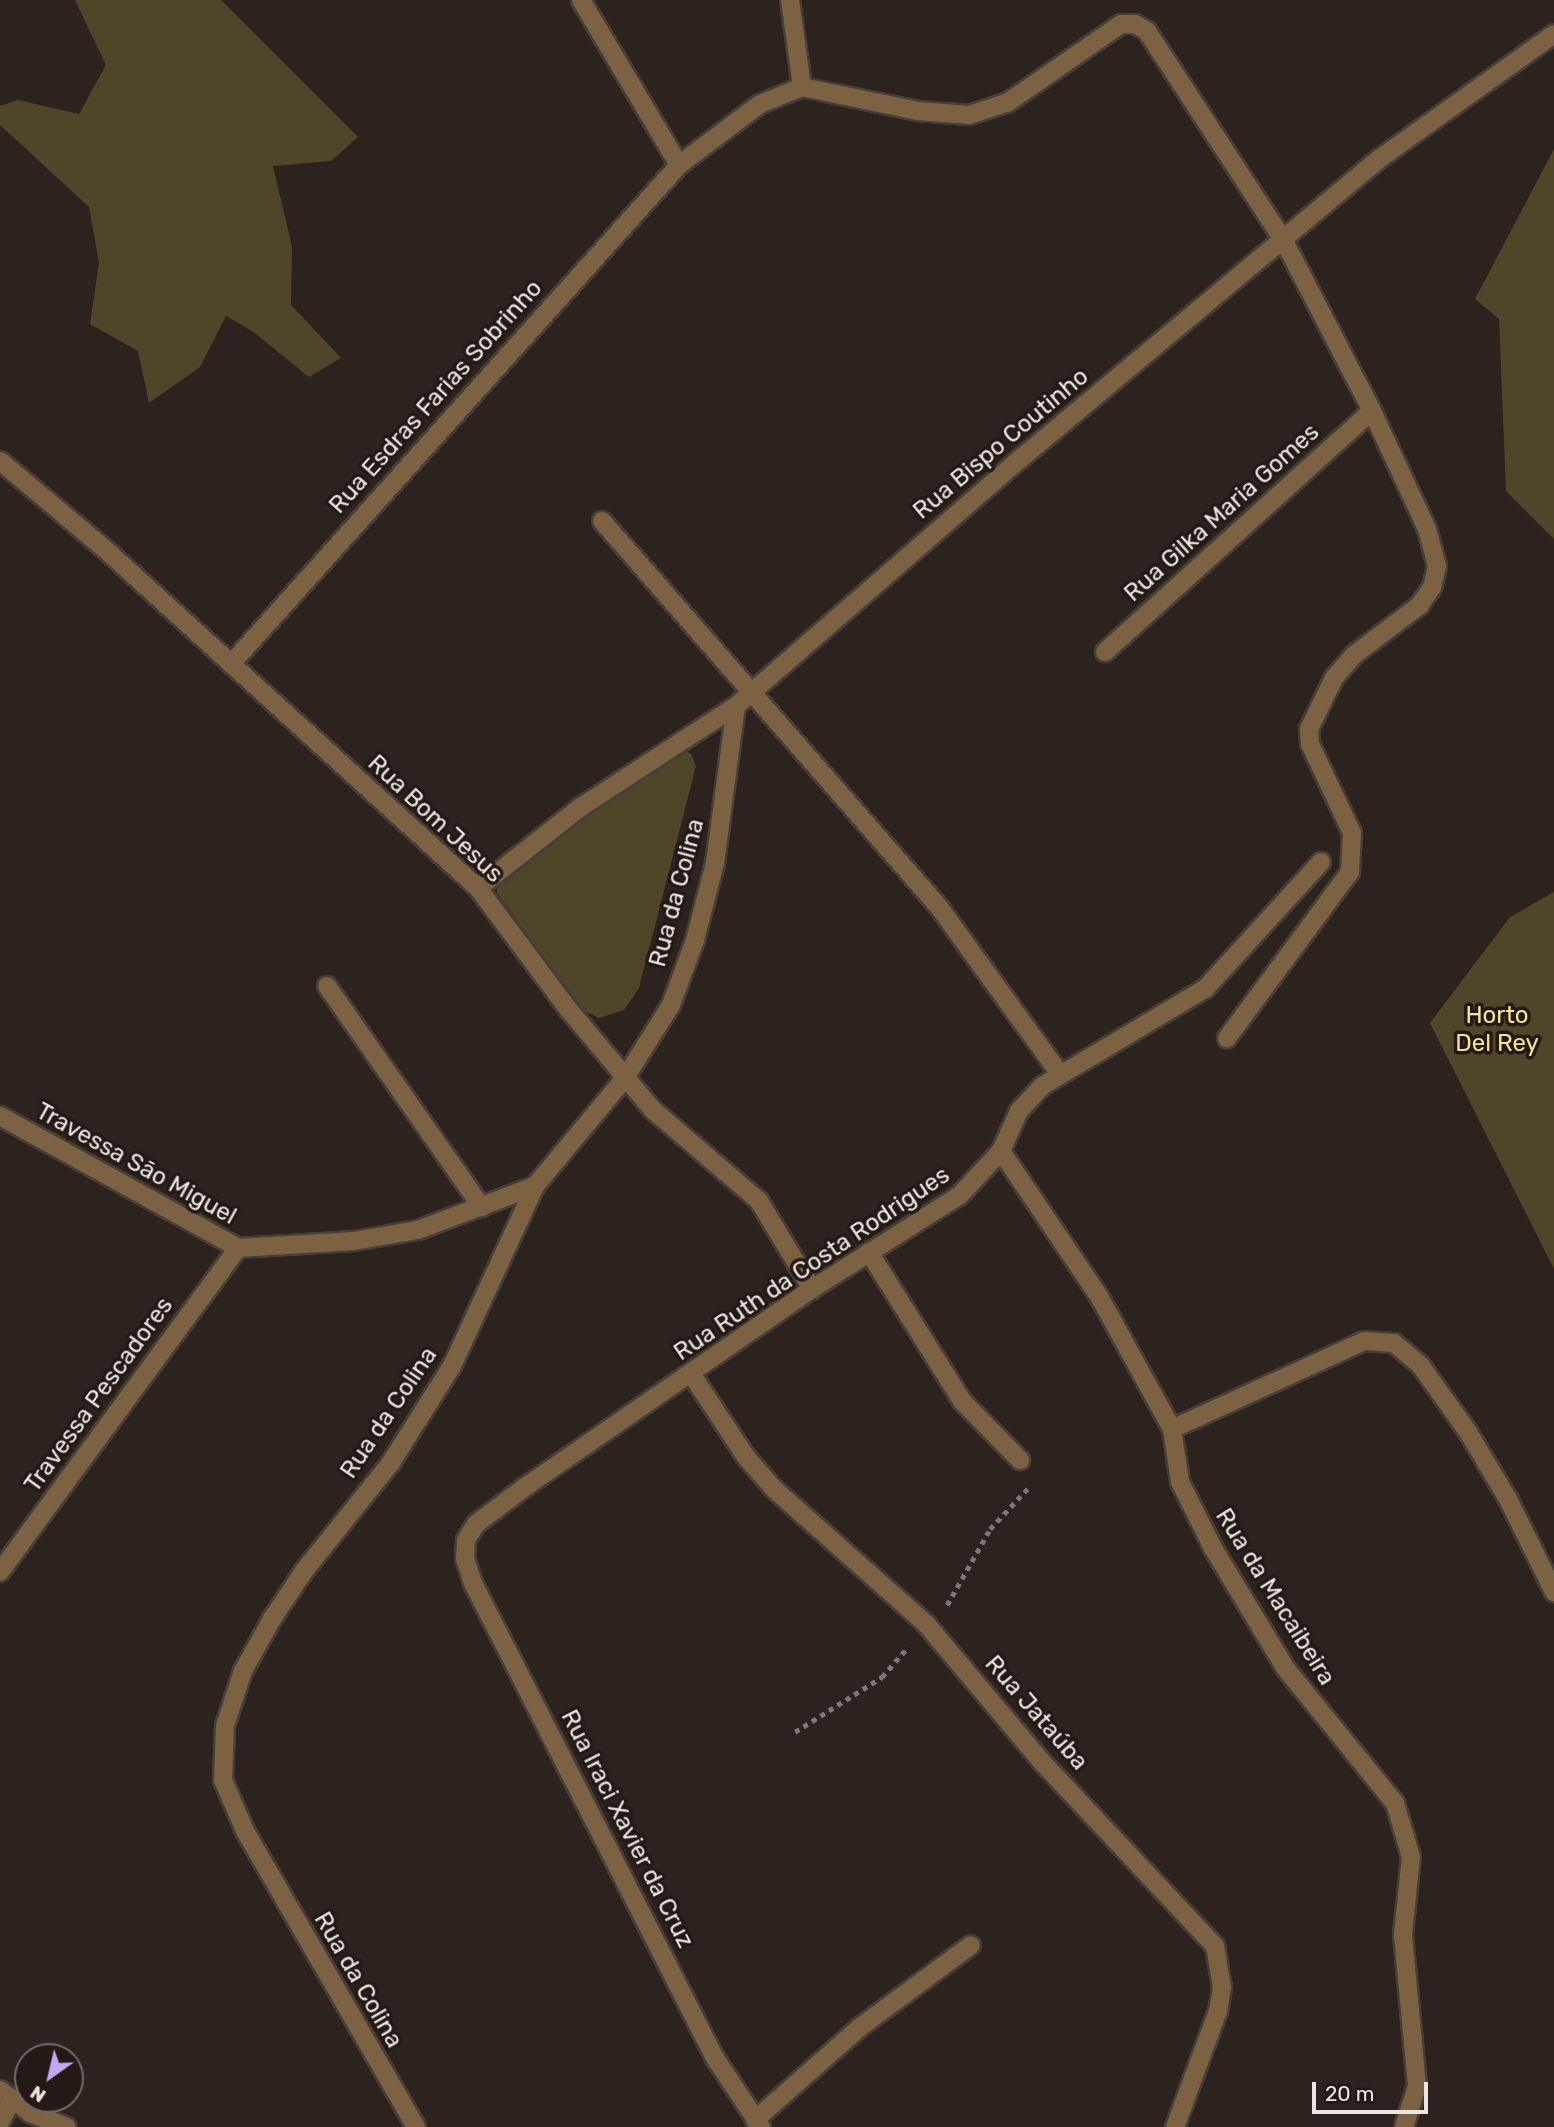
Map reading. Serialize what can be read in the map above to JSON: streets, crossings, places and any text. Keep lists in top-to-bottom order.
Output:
{
  "streets": {
    "street": [
      "Rua Esdras Farias Sobrinho",
      "Rua Bispo Coutinho",
      "Rua Gilka Maria Gomes",
      "Rua Bom Jesus",
      "Rua da Colina",
      "Travessa São Miguel",
      "Rua Ruth da Costa Rodrigues",
      "Travessa Pescadores",
      "Rua da Macaibeira",
      "Rua Jataúba",
      "Rua Iraci Xavier da Cruz"
    ]
  },
  "crossings": [
    ["Rua Esdras Farias Sobrinho", "Rua Bom Jesus"],
    ["Rua Bispo Coutinho", "Rua Bom Jesus"],
    ["Rua Bispo Coutinho", "Rua da Colina"],
    ["Rua Bom Jesus", "Rua da Colina"],
    ["Rua Bom Jesus", "Rua Ruth da Costa Rodrigues"],
    ["Rua da Colina", "Travessa São Miguel"],
    ["Travessa São Miguel", "Travessa Pescadores"],
    ["Rua Ruth da Costa Rodrigues", "Rua da Macaibeira"],
    ["Rua Ruth da Costa Rodrigues", "Rua Jataúba"],
    ["Rua Ruth da Costa Rodrigues", "Rua Iraci Xavier da Cruz"]
  ],
  "parks": ["Horto Del Rey"],
  "scale_bar": "20 m",
  "north": "bottom left"
}
